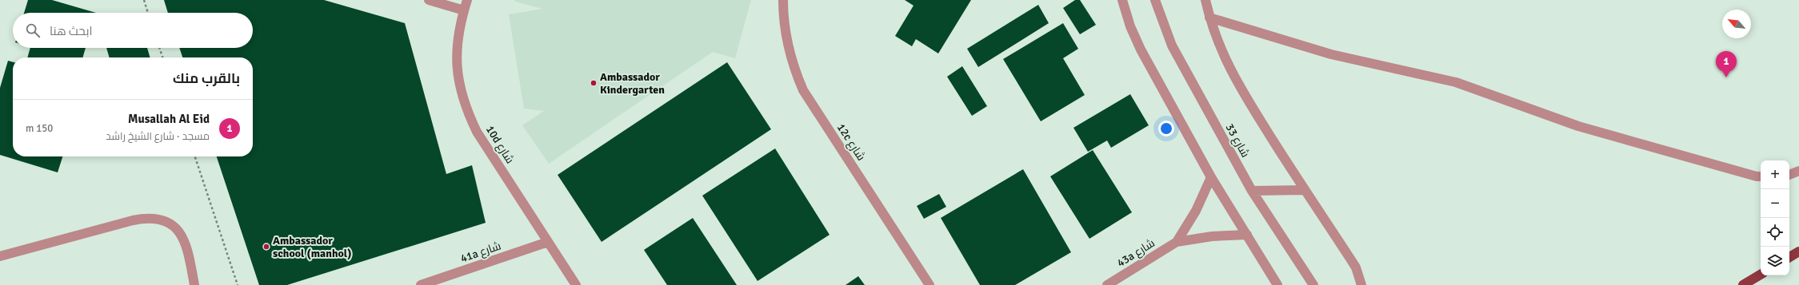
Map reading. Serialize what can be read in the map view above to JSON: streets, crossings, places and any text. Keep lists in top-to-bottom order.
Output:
{
  "streets": {
    "street": [
      "شارع 33",
      "12c شارع",
      "10d شارع",
      "41a شارع",
      "43a شارع"
    ]
  },
  "crossings": [
    ["10d شارع", "41a شارع"]
  ],
  "places": ["Ambassador Kindergarten", "Ambassador school (manhol)"],
  "north": "top left",
  "page": {
    "search": "ابحث هنا",
    "pins": "1",
    "heading": "بالقرب منك",
    "list": [
      {
        "mark": "1",
        "name": "Musallah Al Eid",
        "note": "مسجد · شارع الشيخ راشد",
        "value": "150 m"
      }
    ],
    "map_buttons": ["+", "−"]
  }
}
